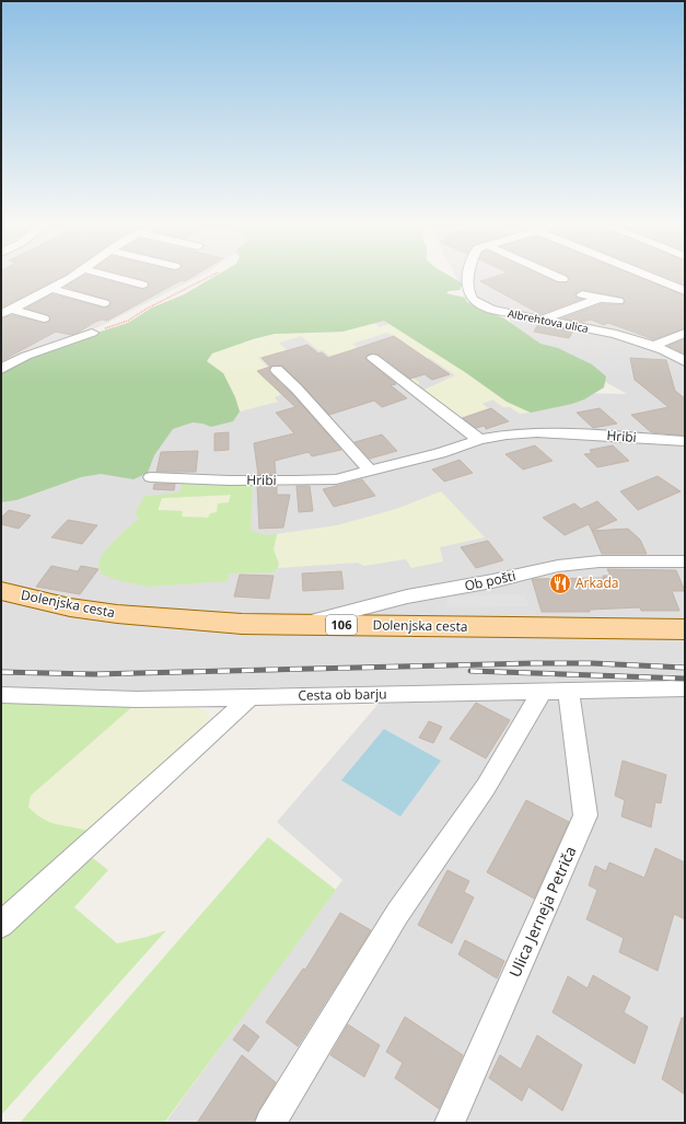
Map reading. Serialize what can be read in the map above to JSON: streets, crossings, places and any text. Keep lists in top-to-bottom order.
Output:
{
  "streets": {
    "main road": ["Dolenjska cesta", "106"],
    "street": [
      "Albrehtova ulica",
      "Hribi",
      "Ob pošti",
      "Cesta ob barju",
      "Ulica Jerneja Petriča"
    ]
  },
  "crossings": [
    ["Ob pošti", "Dolenjska cesta"],
    ["Cesta ob barju", "Ulica Jerneja Petriča"]
  ],
  "places": {
    "restaurant": ["Arkada"]
  }
}
